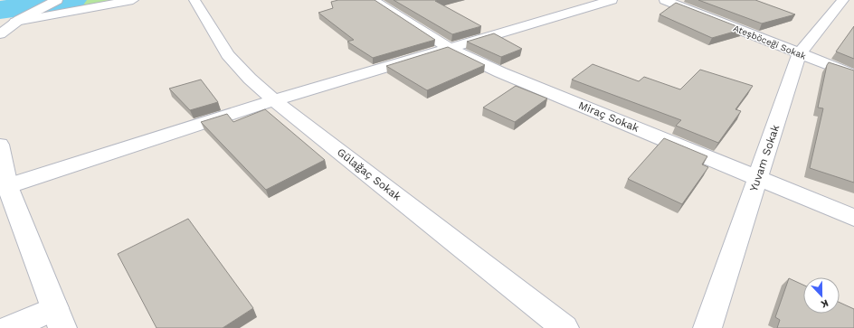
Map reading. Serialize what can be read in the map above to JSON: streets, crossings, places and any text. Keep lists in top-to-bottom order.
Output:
{
  "streets": {
    "street": [
      "Ateşböceği Sokak",
      "Miraç Sokak",
      "Yuvam Sokak",
      "Gülağaç Sokak"
    ]
  },
  "crossings": [
    ["Ateşböceği Sokak", "Yuvam Sokak"],
    ["Miraç Sokak", "Yuvam Sokak"]
  ],
  "north": "bottom"
}
